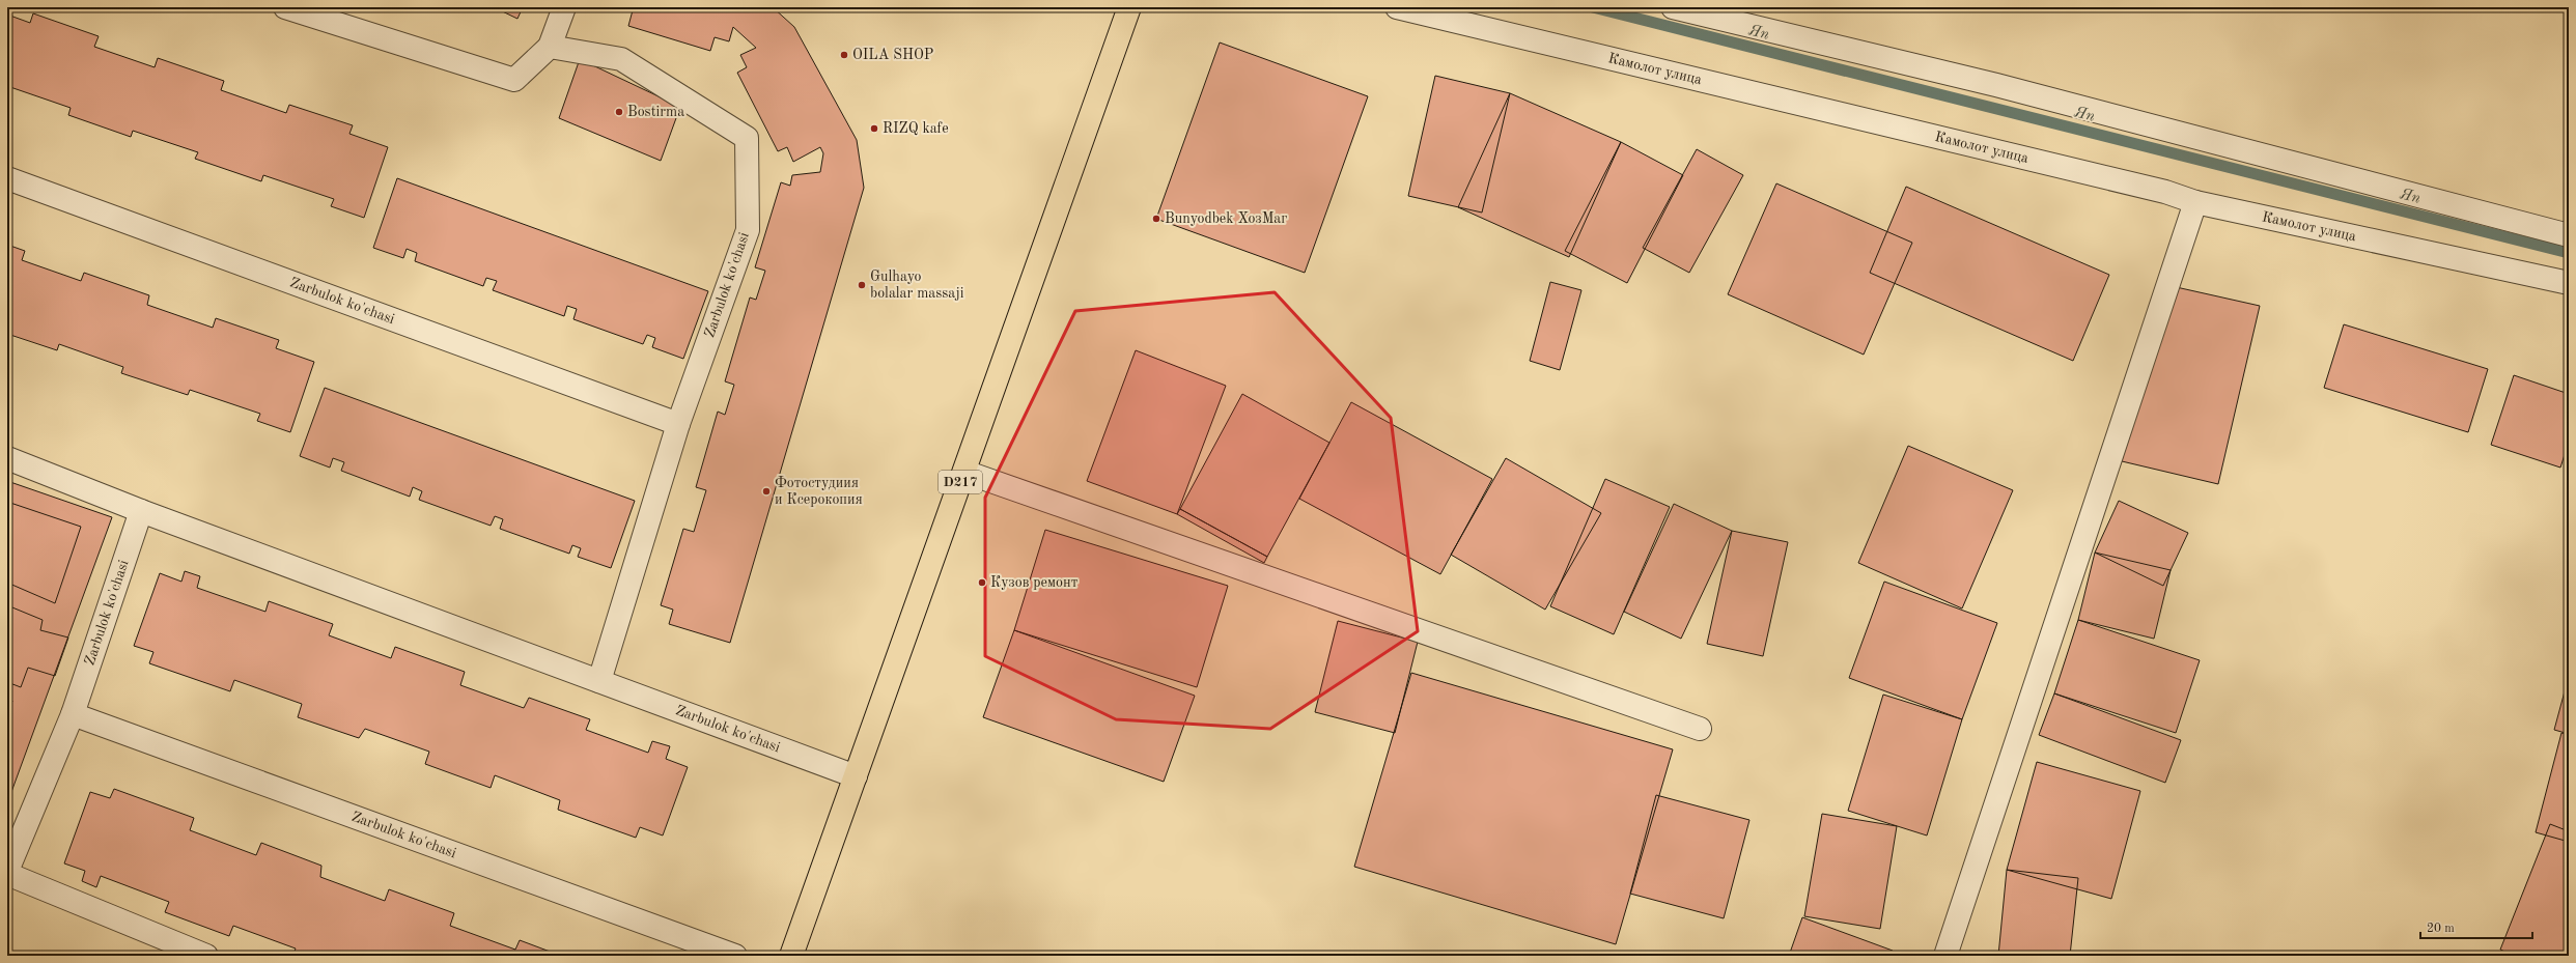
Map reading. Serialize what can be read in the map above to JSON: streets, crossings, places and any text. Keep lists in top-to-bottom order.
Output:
{
  "streets": {
    "main road": ["D217"],
    "street": ["Камолот улица", "Zarbulok ko'chasi"]
  },
  "crossings": [
    ["Zarbulok ko'chasi", "D217"]
  ],
  "water": ["Яп"],
  "places": [
    "OILA SHOP",
    "Bostirma",
    "RIZQ kafe",
    "Bunyodbek ХозМаг",
    "Gulhayo bolalar massaji",
    "Фотостудиия и Ксерокопия",
    "Кузов ремонт"
  ],
  "scale_bar": "20 m"
}
